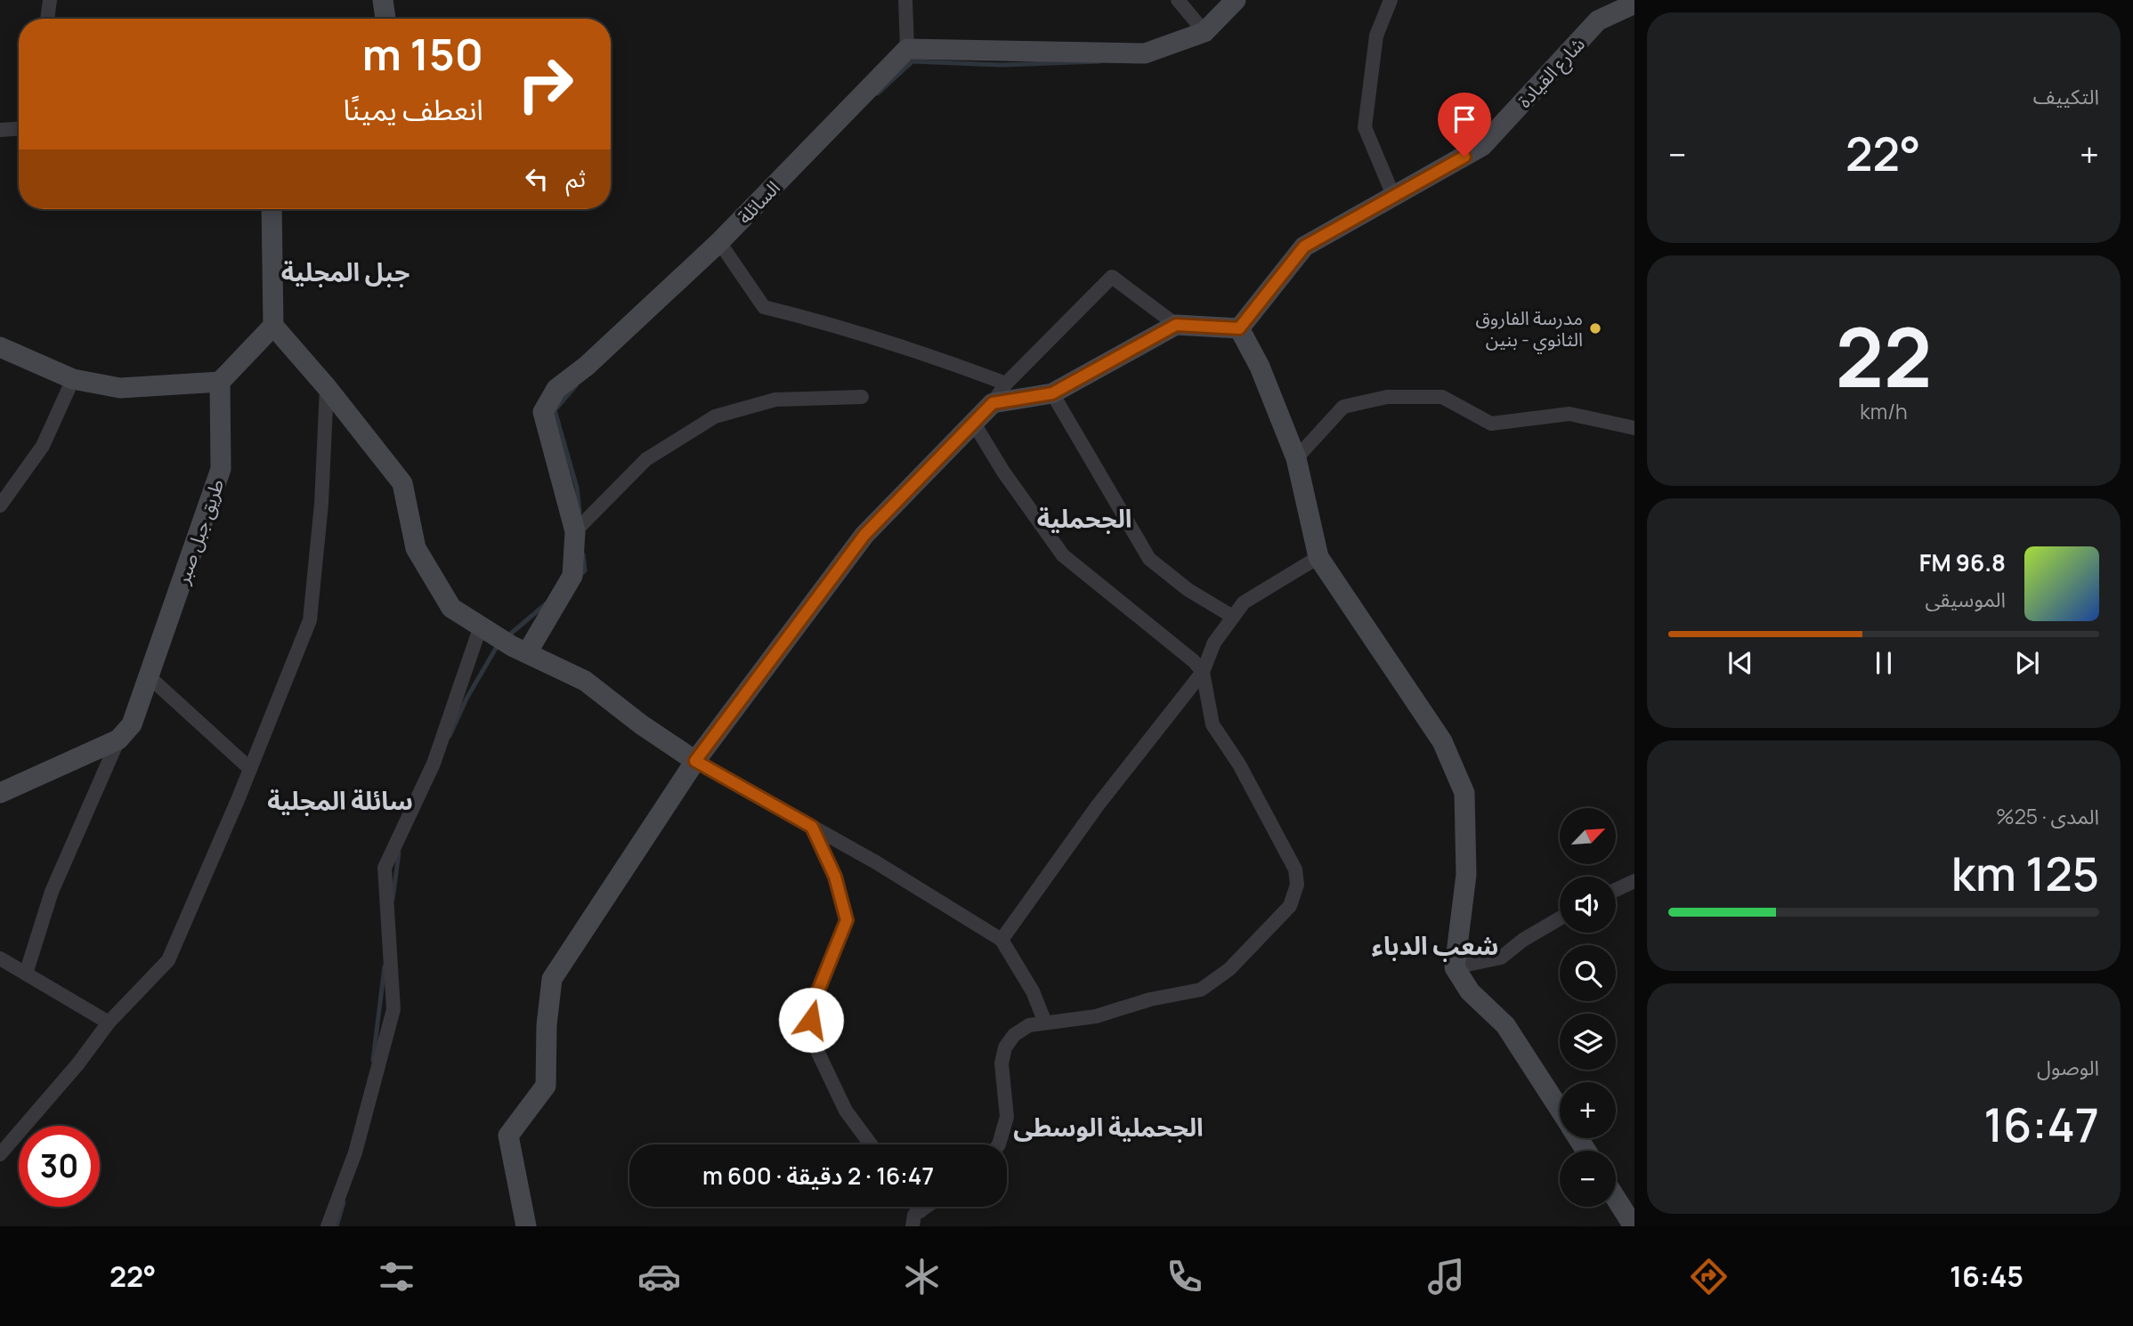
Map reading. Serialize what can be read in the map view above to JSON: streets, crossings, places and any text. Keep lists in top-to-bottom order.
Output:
{
  "streets": {
    "street": ["شارع القيادة", "السائلة", "طريق جبل صبر"]
  },
  "districts": [
    "جبل المجلية",
    "الجحملية",
    "سائلة المجلية",
    "شعب الدباء",
    "الجحملية الوسطى"
  ],
  "places": ["مدرسة الفاروق الثانوي - بنين"],
  "north": "top right",
  "page": {
    "tile": [
      "التكييف",
      ["22", "km/h"],
      ["المدى · 25%", "125 km"],
      ["الوصول", "16:47"]
    ],
    "turn": ["150 m", "انعطف يمينًا"],
    "heat": ["−", "22°", "+"],
    "then": "ثم",
    "song": ["96.8 FM", "الموسيقى"],
    "map_buttons": ["+", "−"],
    "limit": "30",
    "trip": "16:47 · 2 دقيقة · 600 m",
    "tabs": ["16:45", "22°"]
  }
}
